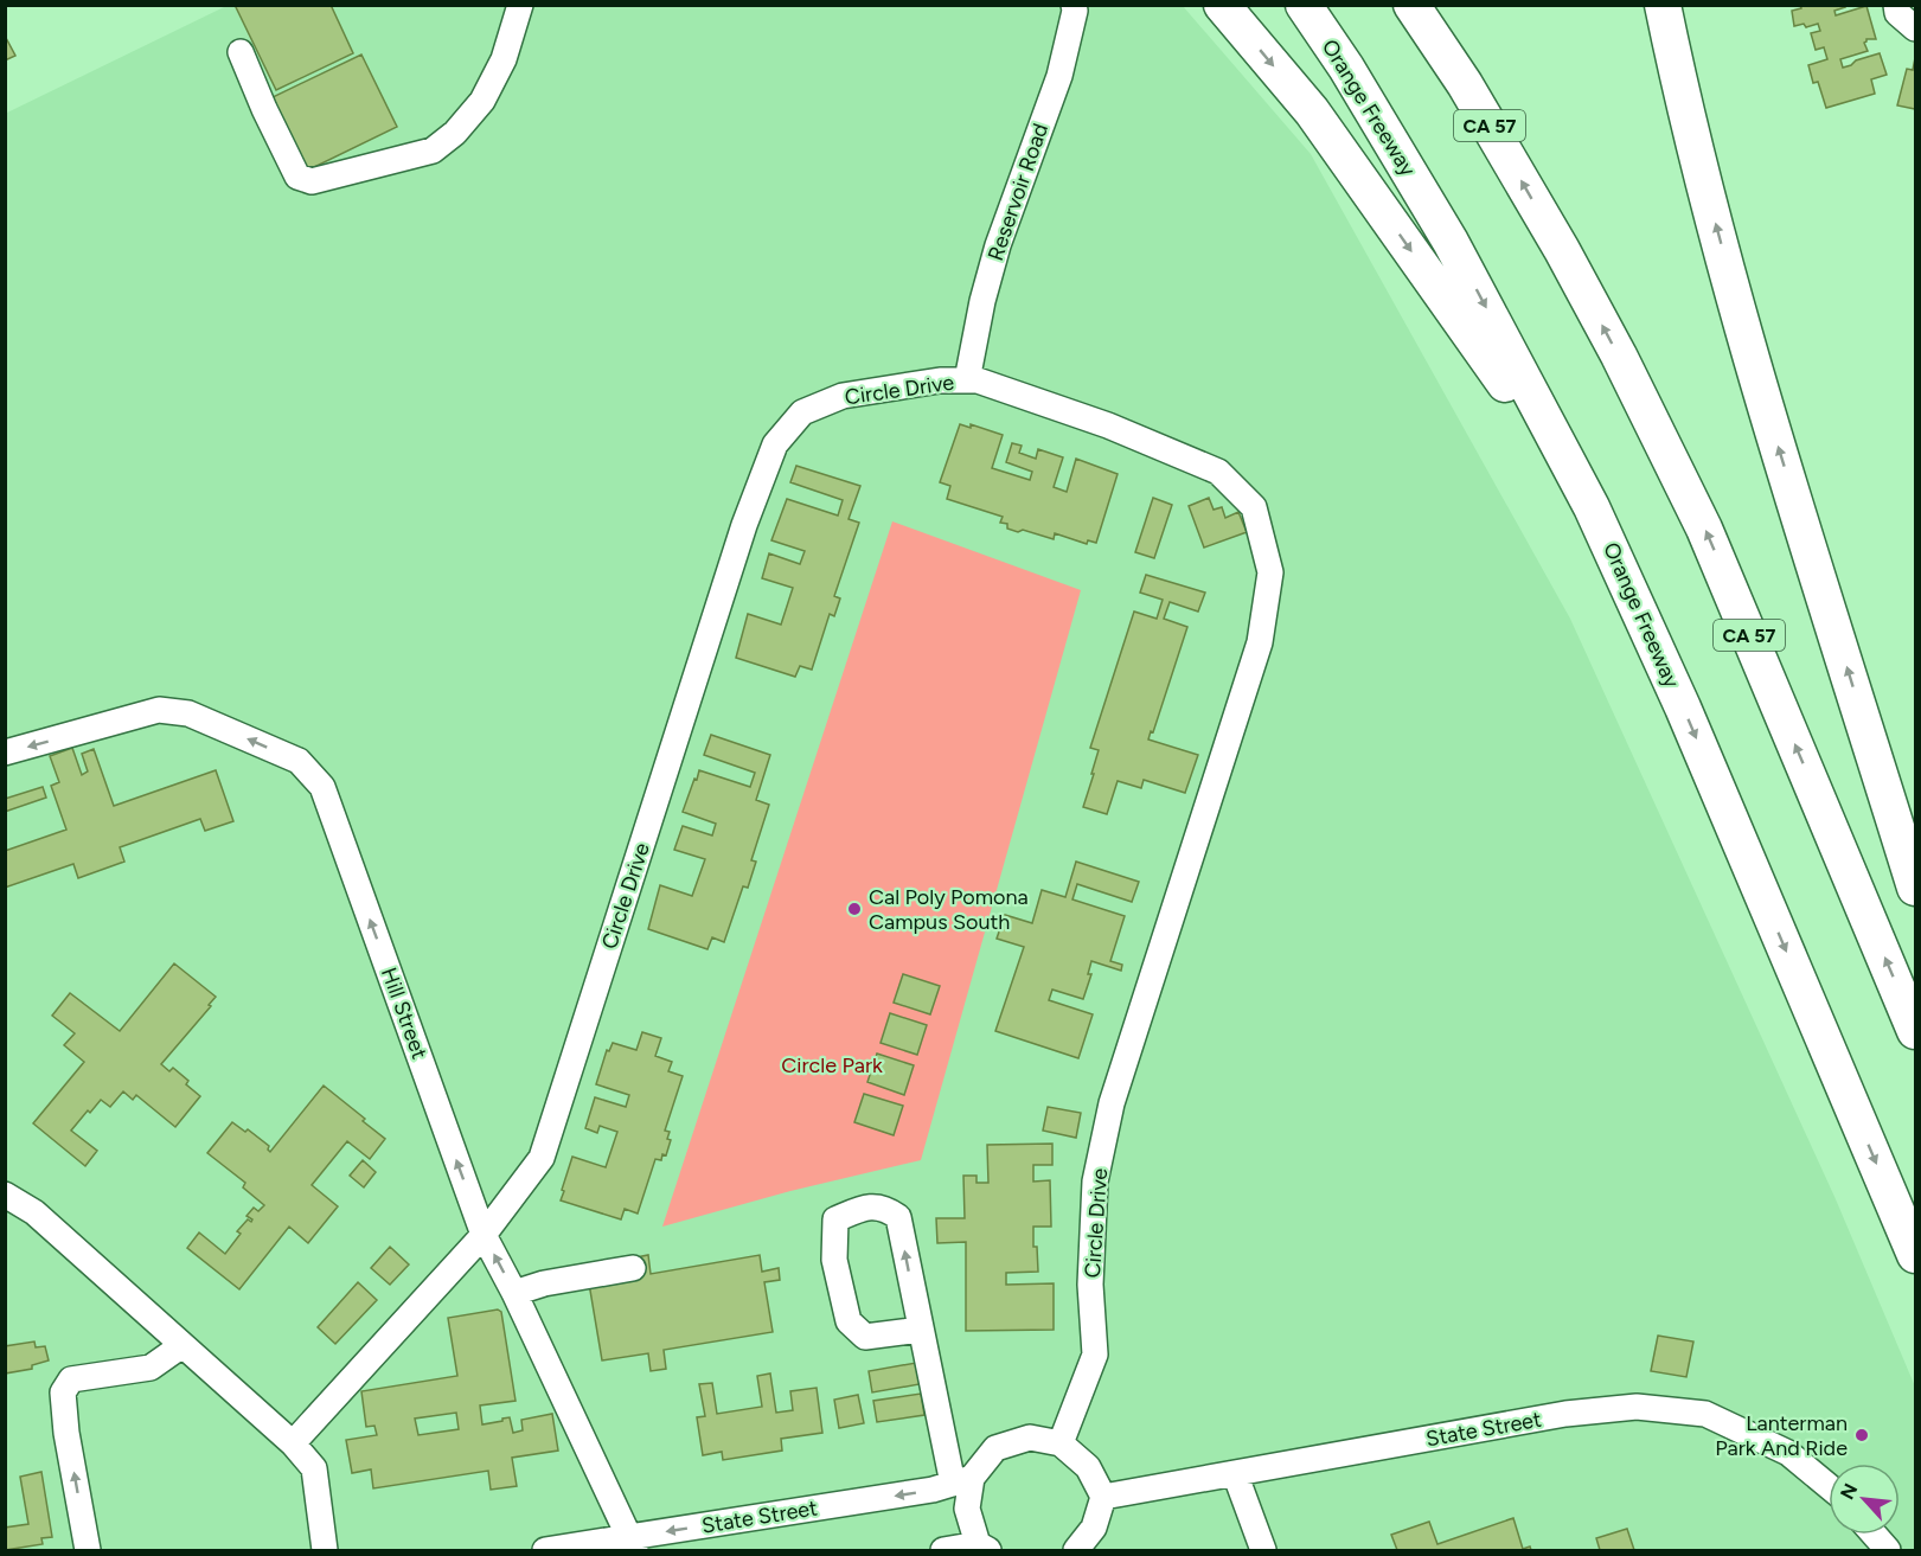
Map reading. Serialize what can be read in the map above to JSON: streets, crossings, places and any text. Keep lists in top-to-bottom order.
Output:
{
  "streets": {
    "highway": ["Orange Freeway", "CA 57"],
    "street": [
      "Reservoir Road",
      "Circle Drive",
      "Hill Street",
      "State Street"
    ]
  },
  "crossings": [
    ["Reservoir Road", "Circle Drive"],
    ["Circle Drive", "Hill Street"],
    ["Hill Street", "State Street"]
  ],
  "one_way": ["Hill Street"],
  "parks": ["Circle Park"],
  "places": ["Cal Poly Pomona Campus South", "Lanterman Park And Ride"],
  "north": "top left"
}
